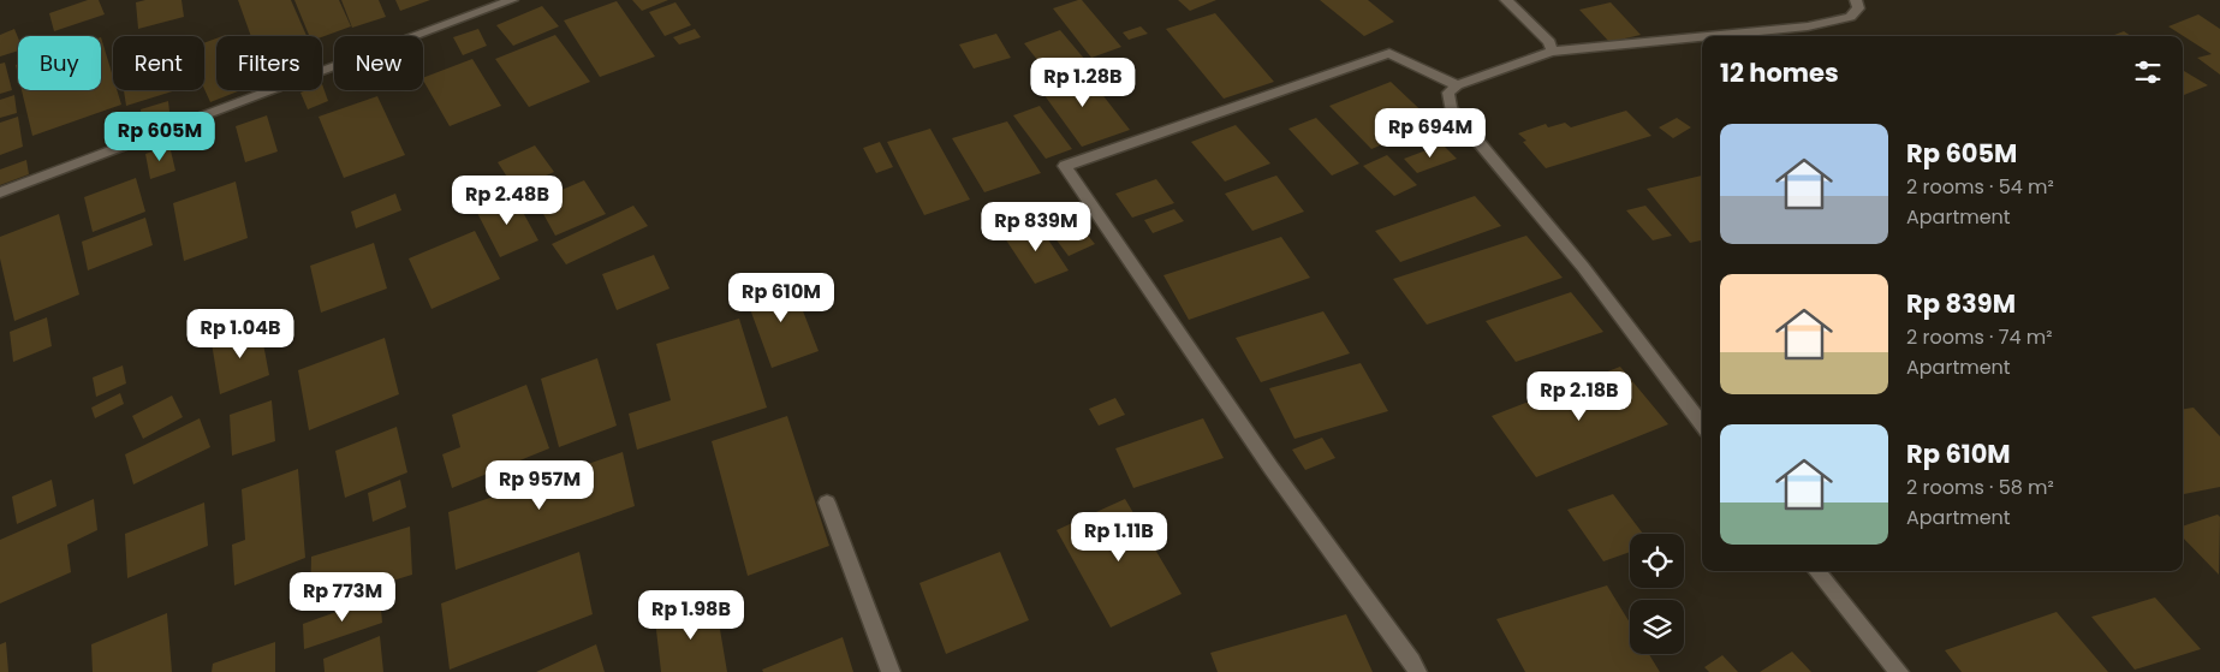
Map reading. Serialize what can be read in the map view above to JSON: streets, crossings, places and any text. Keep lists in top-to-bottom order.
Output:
{
  "page": {
    "chip": [
      "Buy",
      "Rent",
      "Filters",
      "New"
    ],
    "heading": "12 homes",
    "price": [
      "Rp 1.28B",
      "Rp 694M",
      "Rp 605M",
      "Rp 2.48B",
      "Rp 839M",
      "Rp 610M",
      "Rp 1.04B",
      "Rp 2.18B",
      "Rp 957M",
      "Rp 1.11B",
      "Rp 773M",
      "Rp 1.98B"
    ],
    "list": [
      {
        "name": "Rp 605M",
        "note": "2 rooms · 54 m² · Apartment"
      },
      {
        "name": "Rp 839M",
        "note": "2 rooms · 74 m² · Apartment"
      },
      {
        "name": "Rp 610M",
        "note": "2 rooms · 58 m² · Apartment"
      }
    ]
  }
}
